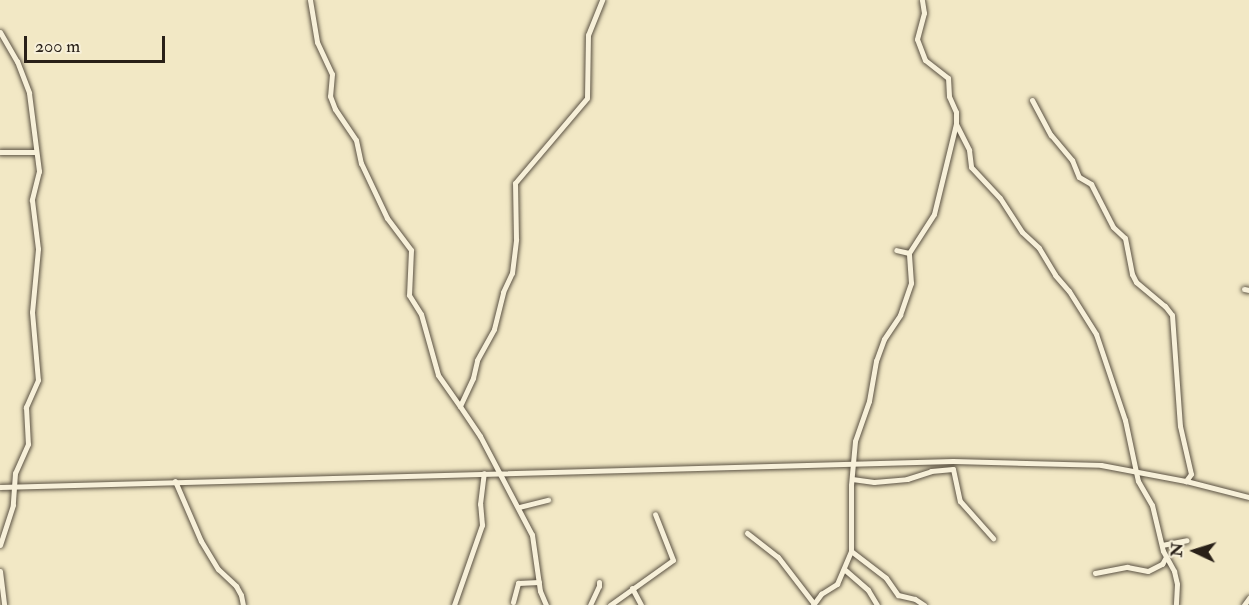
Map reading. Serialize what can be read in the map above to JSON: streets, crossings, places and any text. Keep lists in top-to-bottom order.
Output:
{
  "scale_bar": "200 m",
  "north": "left"
}
